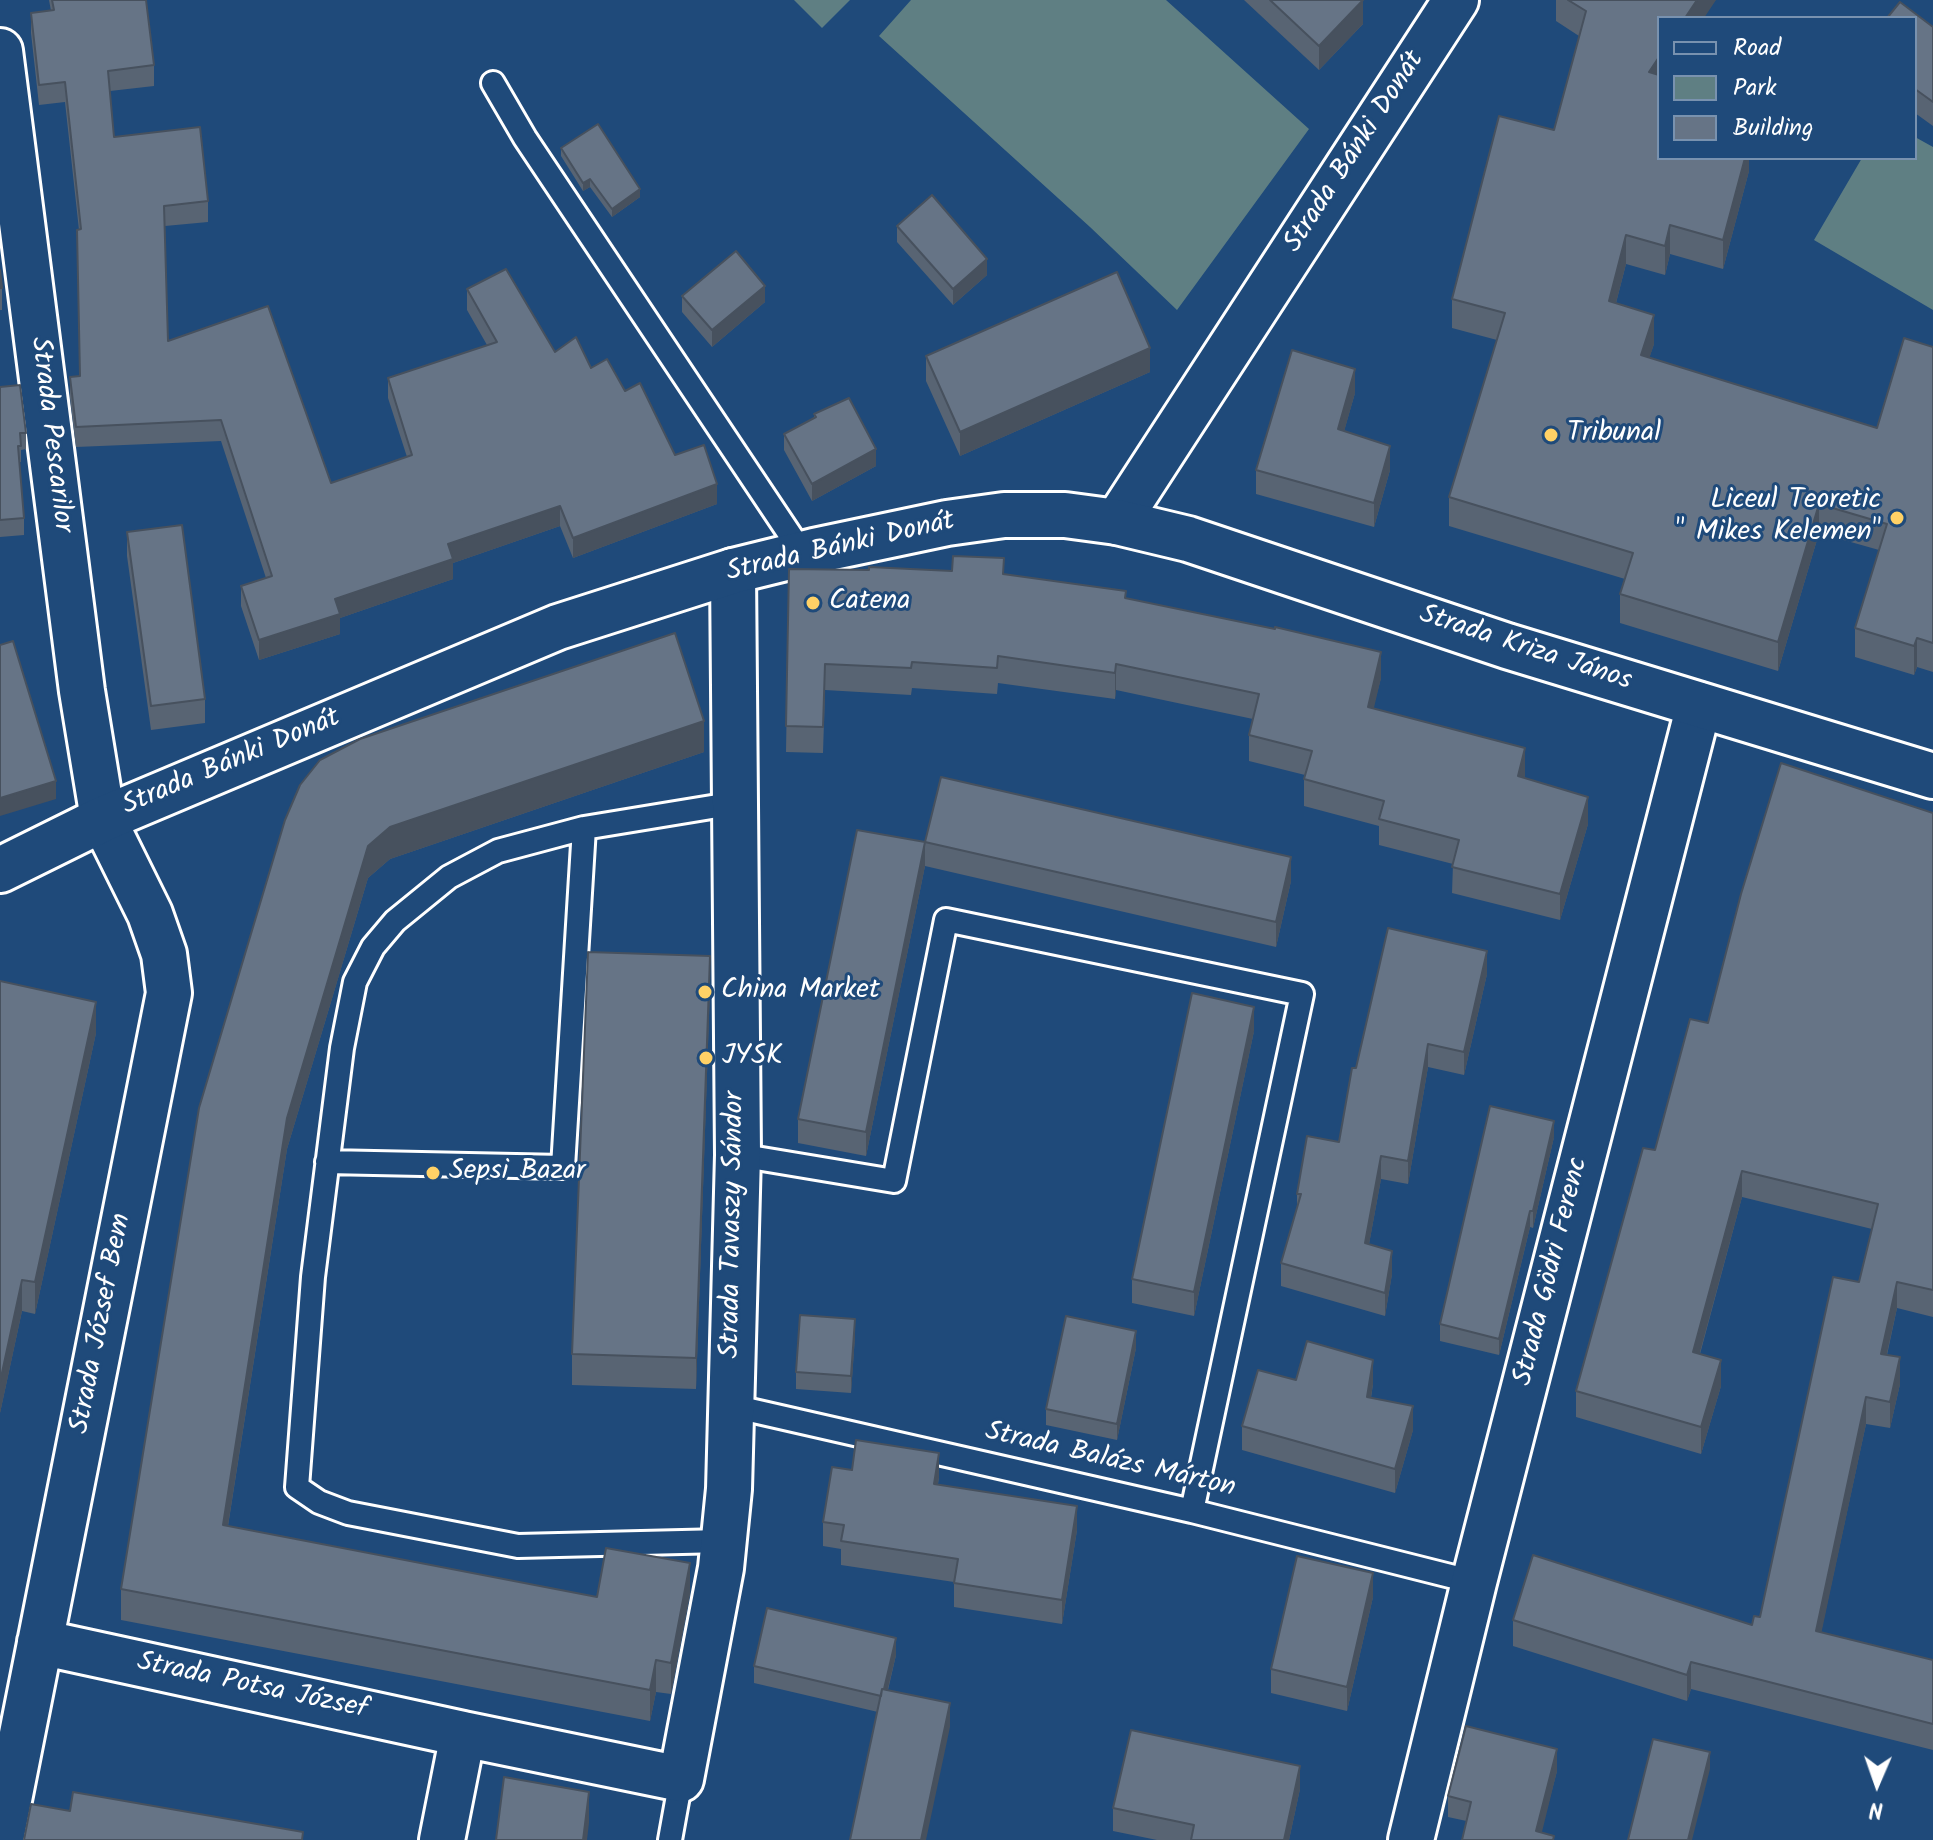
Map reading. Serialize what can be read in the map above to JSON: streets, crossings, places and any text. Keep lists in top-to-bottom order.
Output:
{
  "streets": {
    "street": [
      "Strada Bánki Donát",
      "Strada Pescarilor",
      "Strada Kriza János",
      "Strada Tavaszy Sándor",
      "Strada Gödri Ferenc",
      "Strada József Bem",
      "Strada Potsa József"
    ],
    "lane": ["Strada Balázs Márton"]
  },
  "crossings": [
    ["Strada Bánki Donát", "Strada Pescarilor"],
    ["Strada Bánki Donát", "Strada Kriza János"],
    ["Strada Bánki Donát", "Strada Tavaszy Sándor"],
    ["Strada Bánki Donát", "Strada József Bem"],
    ["Strada Pescarilor", "Strada József Bem"],
    ["Strada Kriza János", "Strada Gödri Ferenc"],
    ["Strada Tavaszy Sándor", "Strada Balázs Márton"],
    ["Strada Tavaszy Sándor", "Strada Potsa József"],
    ["Strada Gödri Ferenc", "Strada Balázs Márton"],
    ["Strada József Bem", "Strada Potsa József"]
  ],
  "places": [
    "Tribunal",
    "Liceul Teoretic \" Mikes Kelemen\"",
    "Catena",
    "China Market",
    "JYSK",
    "Sepsi Bazar"
  ],
  "legend": ["Road", "Park", "Building"],
  "north": "bottom"
}
